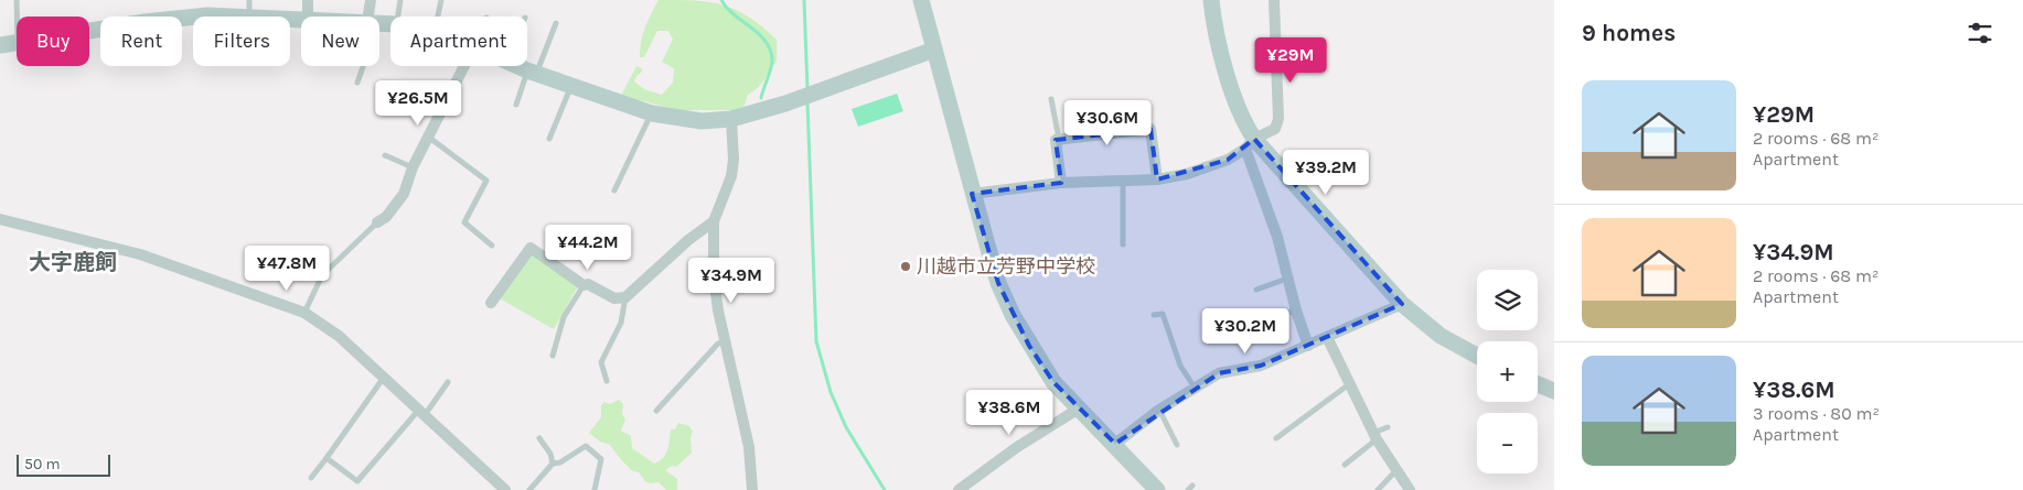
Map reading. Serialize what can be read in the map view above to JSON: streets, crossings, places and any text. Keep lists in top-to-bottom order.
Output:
{
  "districts": ["大字鹿飼"],
  "places": ["川越市立芳野中学校"],
  "scale_bar": "50 m",
  "page": {
    "heading": "9 homes",
    "chip": [
      "Buy",
      "Rent",
      "Filters",
      "New",
      "Apartment"
    ],
    "price": [
      "¥29M",
      "¥26.5M",
      "¥30.6M",
      "¥39.2M",
      "¥44.2M",
      "¥47.8M",
      "¥34.9M",
      "¥30.2M",
      "¥38.6M"
    ],
    "list": [
      {
        "name": "¥29M",
        "note": "2 rooms · 68 m² · Apartment"
      },
      {
        "name": "¥34.9M",
        "note": "2 rooms · 68 m² · Apartment"
      },
      {
        "name": "¥38.6M",
        "note": "3 rooms · 80 m² · Apartment"
      }
    ],
    "map_buttons": ["+", "−"],
    "scale": "50 m"
  }
}
